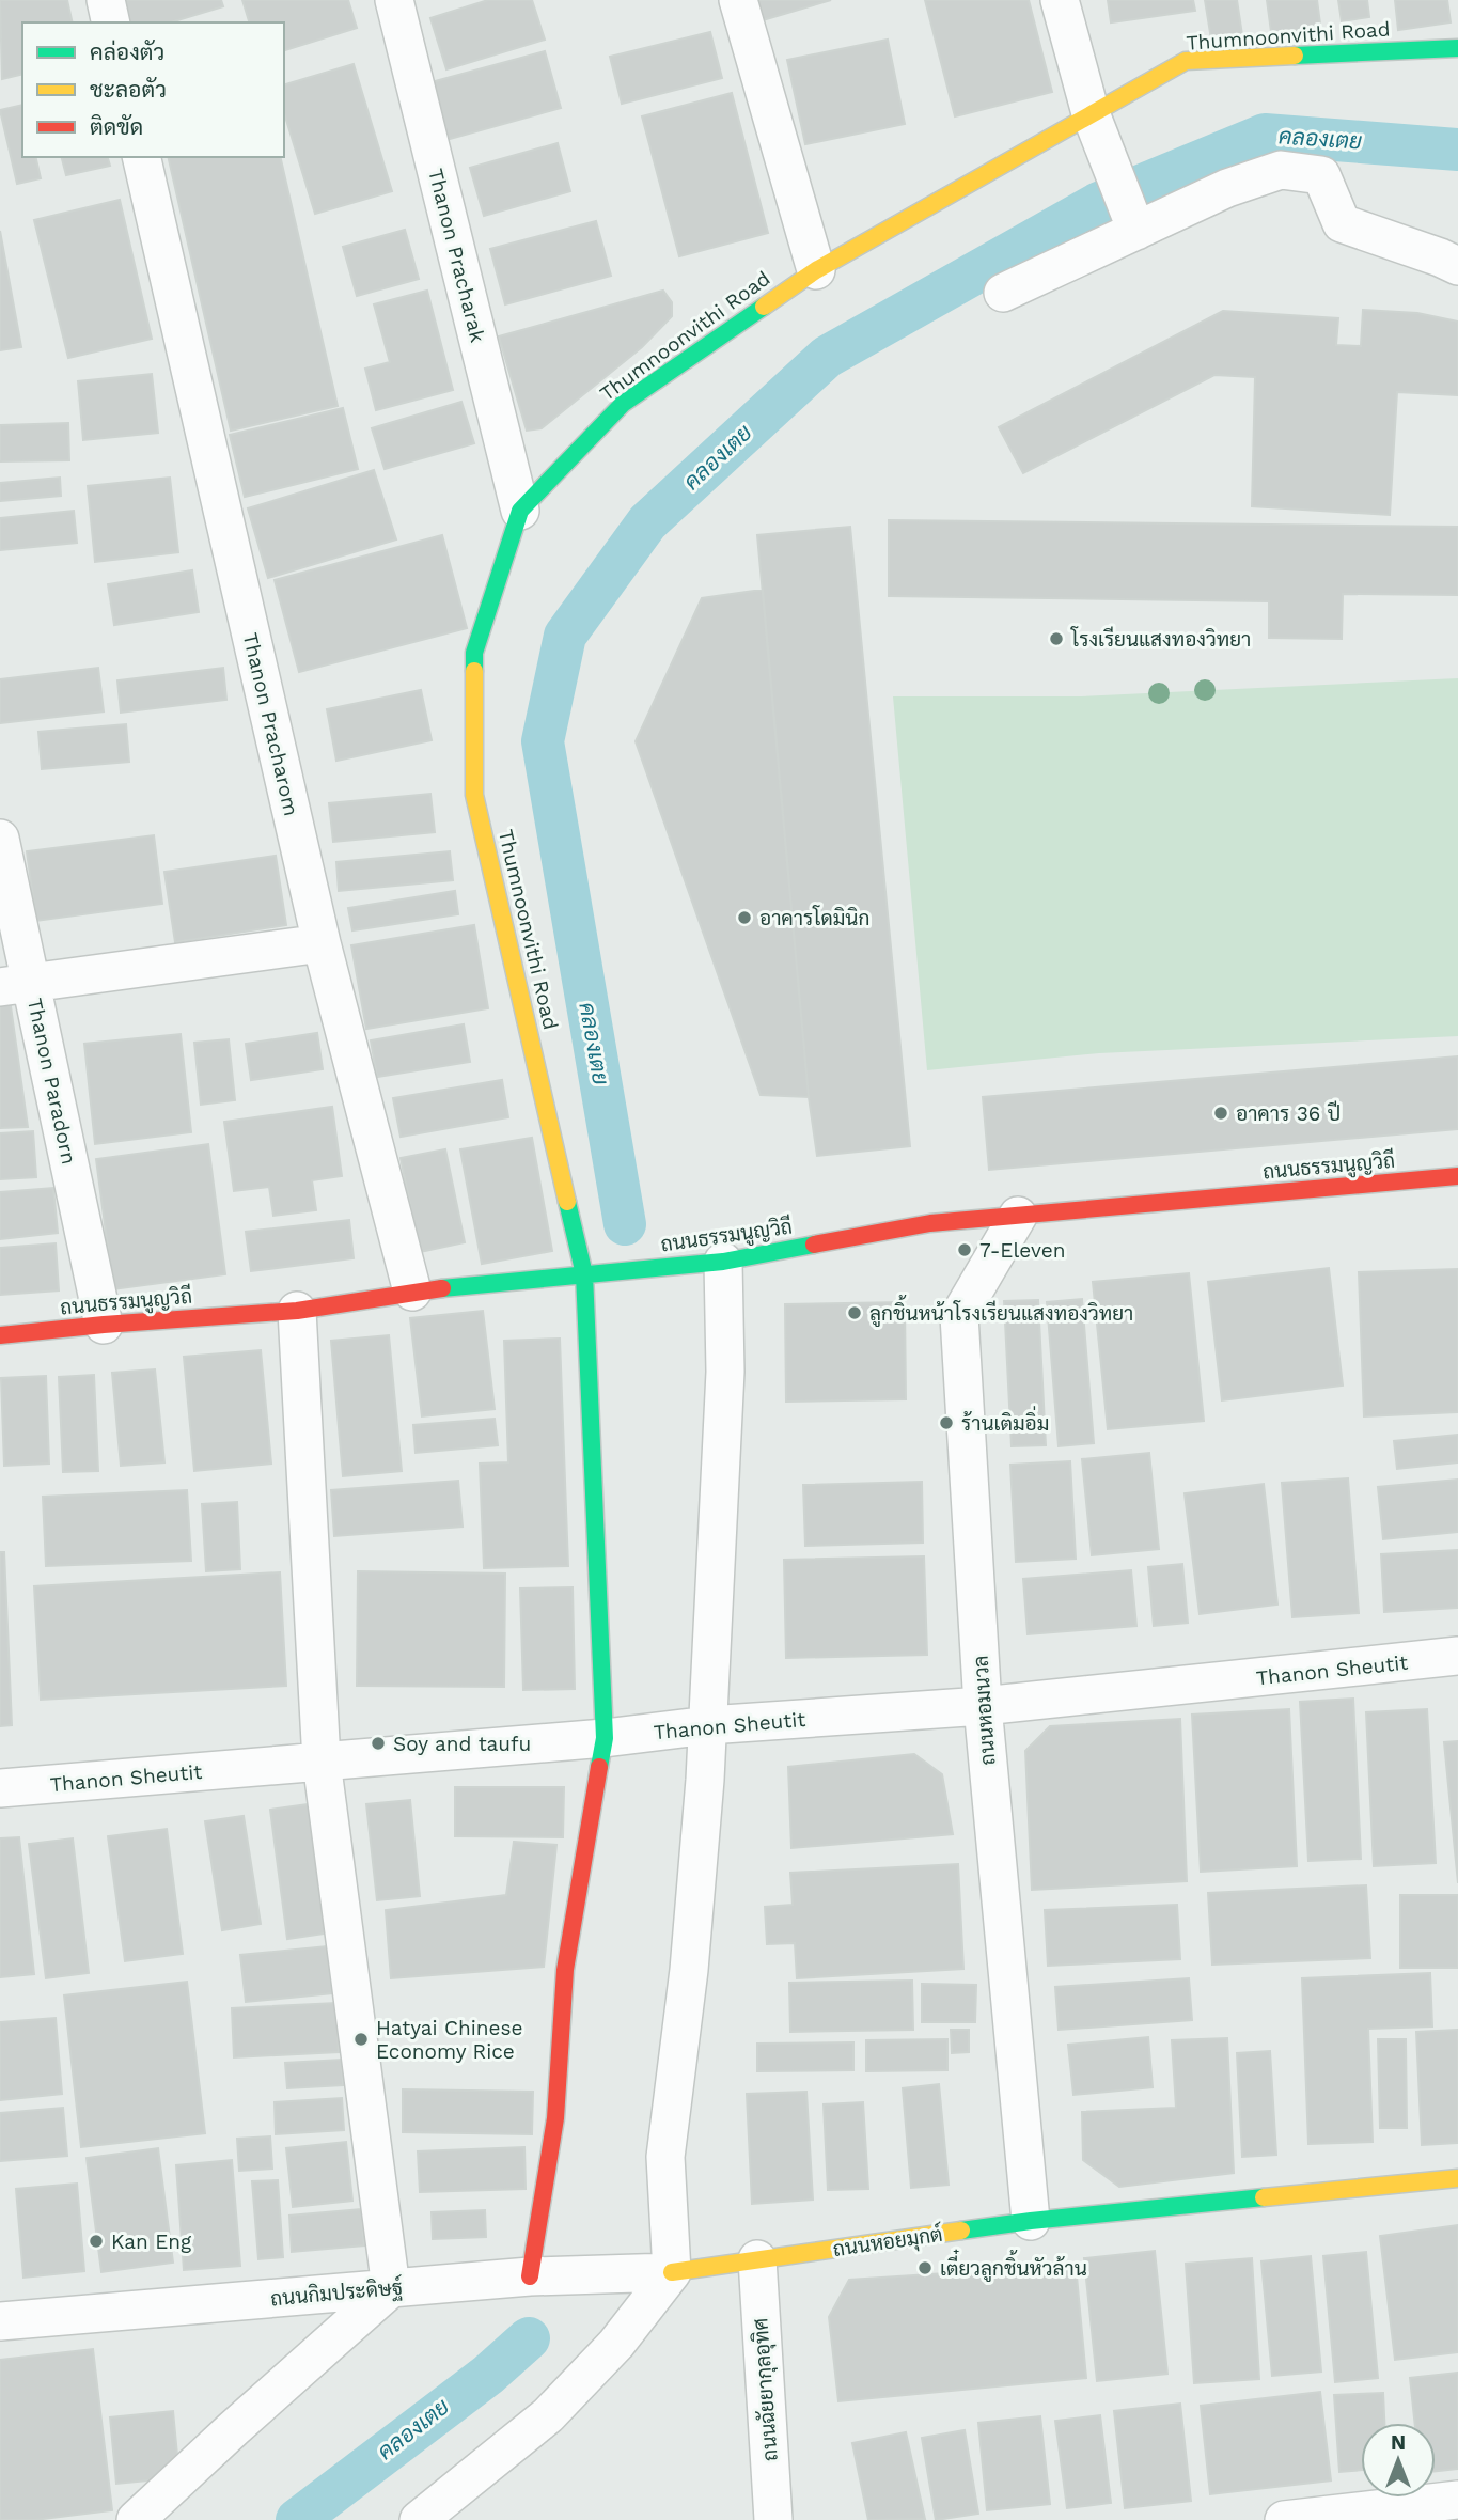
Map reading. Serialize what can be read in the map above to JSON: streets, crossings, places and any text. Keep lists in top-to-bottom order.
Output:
{
  "streets": {
    "street": [
      "Thumnoonvithi Road",
      "Thanon Pracharak",
      "Thanon Pracharom",
      "Thanon Paradorn",
      "ถนนธรรมนูญวิถี",
      "Thanon Sheutit",
      "ถนนหอมนวล",
      "ถนนหอยมุกต์",
      "ถนนกิมประดิษฐ์",
      "ถนนฉัยยากุลอุทิศ"
    ]
  },
  "crossings": [
    ["Thumnoonvithi Road", "Thanon Pracharak"],
    ["Thumnoonvithi Road", "ถนนธรรมนูญวิถี"],
    ["Thumnoonvithi Road", "Thanon Sheutit"],
    ["Thumnoonvithi Road", "ถนนกิมประดิษฐ์"],
    ["Thanon Pracharom", "ถนนธรรมนูญวิถี"],
    ["Thanon Paradorn", "ถนนธรรมนูญวิถี"],
    ["ถนนธรรมนูญวิถี", "ถนนหอมนวล"],
    ["Thanon Sheutit", "ถนนหอมนวล"],
    ["ถนนหอมนวล", "ถนนหอยมุกต์"],
    ["ถนนหอยมุกต์", "ถนนกิมประดิษฐ์"],
    ["ถนนหอยมุกต์", "ถนนฉัยยากุลอุทิศ"]
  ],
  "water": ["คลองเตย"],
  "places": [
    "โรงเรียนแสงทองวิทยา",
    "อาคารโดมินิก",
    "อาคาร 36 ปี",
    "7-Eleven",
    "ลูกชิ้นหน้าโรงเรียนแสงทองวิทยา",
    "ร้านเติมอิ่ม",
    "Soy and taufu",
    "Hatyai Chinese Economy Rice",
    "Kan Eng",
    "เตี๋ยวลูกชิ้นหัวล้าน"
  ],
  "legend": ["คล่องตัว", "ชะลอตัว", "ติดขัด"],
  "north": "top"
}
